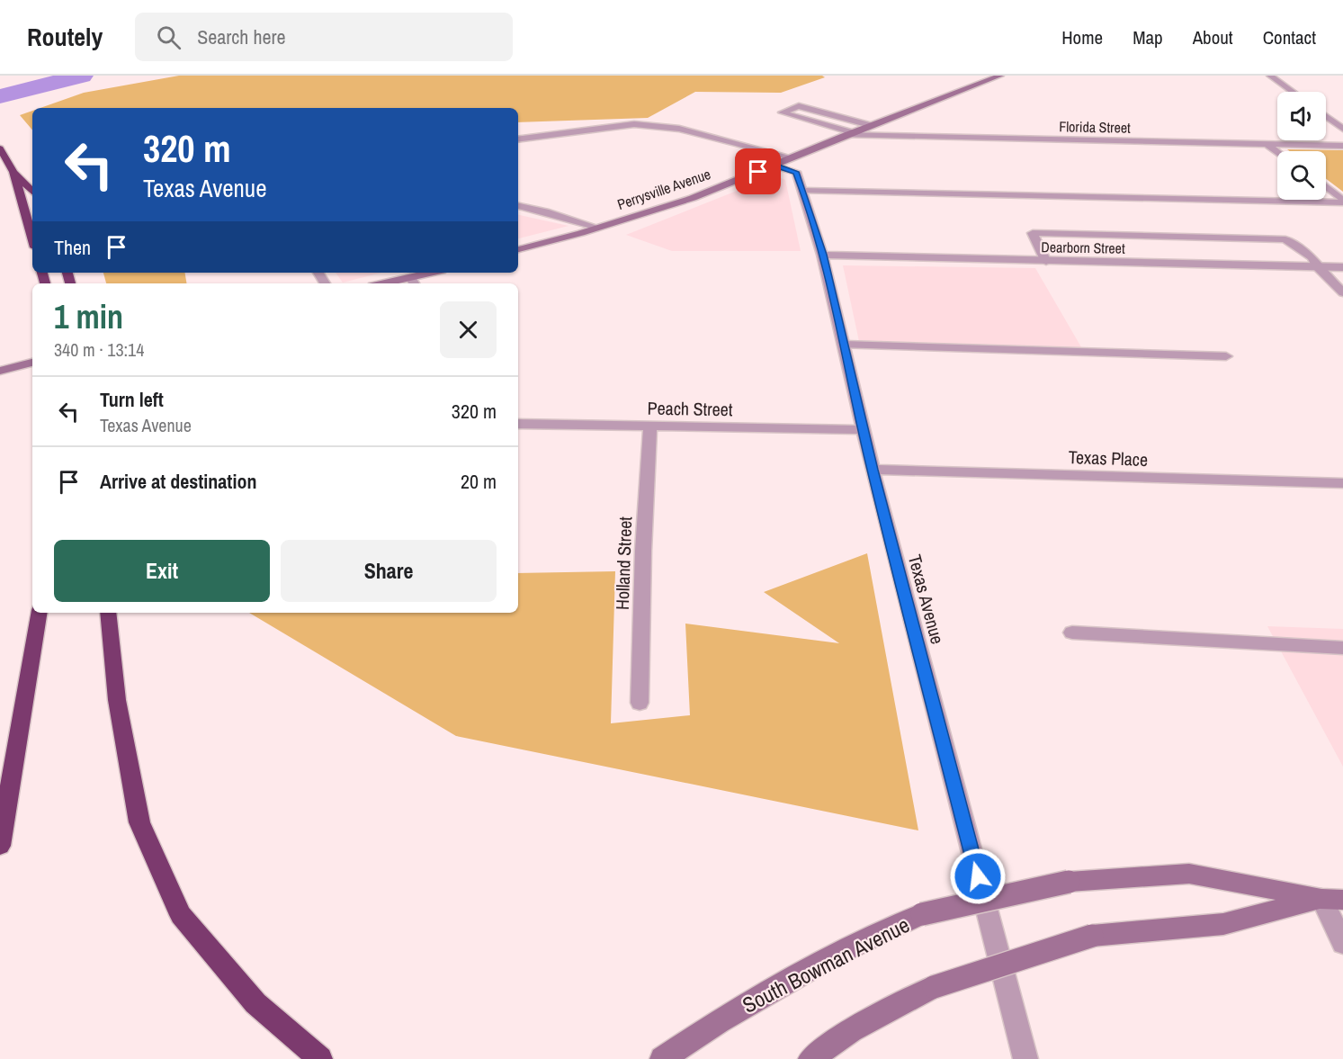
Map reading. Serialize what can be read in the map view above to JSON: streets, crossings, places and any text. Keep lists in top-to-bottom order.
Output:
{
  "streets": {
    "street": [
      "Florida Street",
      "Perrysville Avenue",
      "Dearborn Street",
      "Peach Street",
      "Texas Place",
      "Holland Street",
      "Texas Avenue",
      "South Bowman Avenue"
    ]
  },
  "crossings": [
    ["Florida Street", "Perrysville Avenue"],
    ["Perrysville Avenue", "Texas Avenue"],
    ["Dearborn Street", "Texas Avenue"],
    ["Peach Street", "Holland Street"],
    ["Peach Street", "Texas Avenue"],
    ["Texas Place", "Texas Avenue"]
  ],
  "page": {
    "header": "Routely",
    "search": "Search here",
    "nav": [
      "Home",
      "Map",
      "About",
      "Contact"
    ],
    "turn": ["320 m", "Texas Avenue"],
    "then": "Then",
    "heading": ["1 min", "340 m · 13:14"],
    "list": [
      {
        "name": "Turn left",
        "note": "Texas Avenue",
        "value": "320 m"
      },
      {
        "name": "Arrive at destination",
        "value": "20 m"
      }
    ],
    "buttons": ["Exit", "Share"]
  }
}
